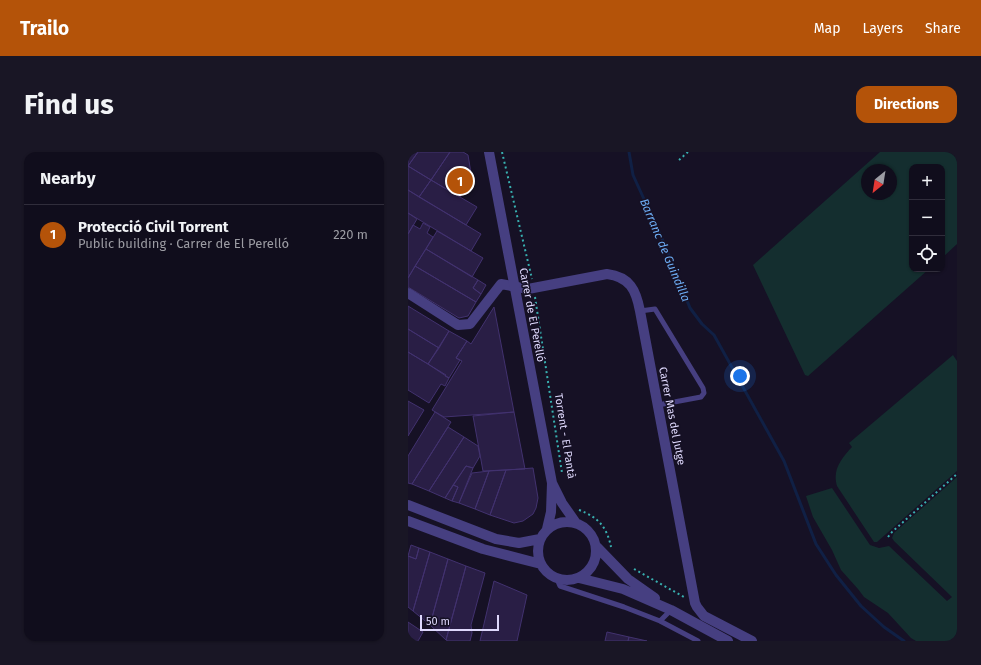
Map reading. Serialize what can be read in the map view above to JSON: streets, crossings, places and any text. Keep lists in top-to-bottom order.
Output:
{
  "streets": {
    "street": ["Carrer de El Perelló", "Carrer Mas del Jutge"],
    "path": ["Torrent - El Pantà"]
  },
  "crossings": [
    ["Carrer de El Perelló", "Carrer Mas del Jutge"],
    ["Carrer Mas del Jutge", "Torrent - El Pantà"]
  ],
  "water": ["Barranc de Guindilla"],
  "scale_bar": "50 m",
  "north": "bottom left",
  "page": {
    "header": "Trailo",
    "nav": ["Map", "Layers", "Share"],
    "buttons": "Directions",
    "title": "Find us",
    "heading": "Nearby",
    "map_buttons": ["+", "−"],
    "pins": "1",
    "list": [
      {
        "mark": "1",
        "name": "Protecció Civil Torrent",
        "note": "Public building · Carrer de El Perelló",
        "value": "220 m"
      }
    ],
    "scale": "50 m"
  }
}
